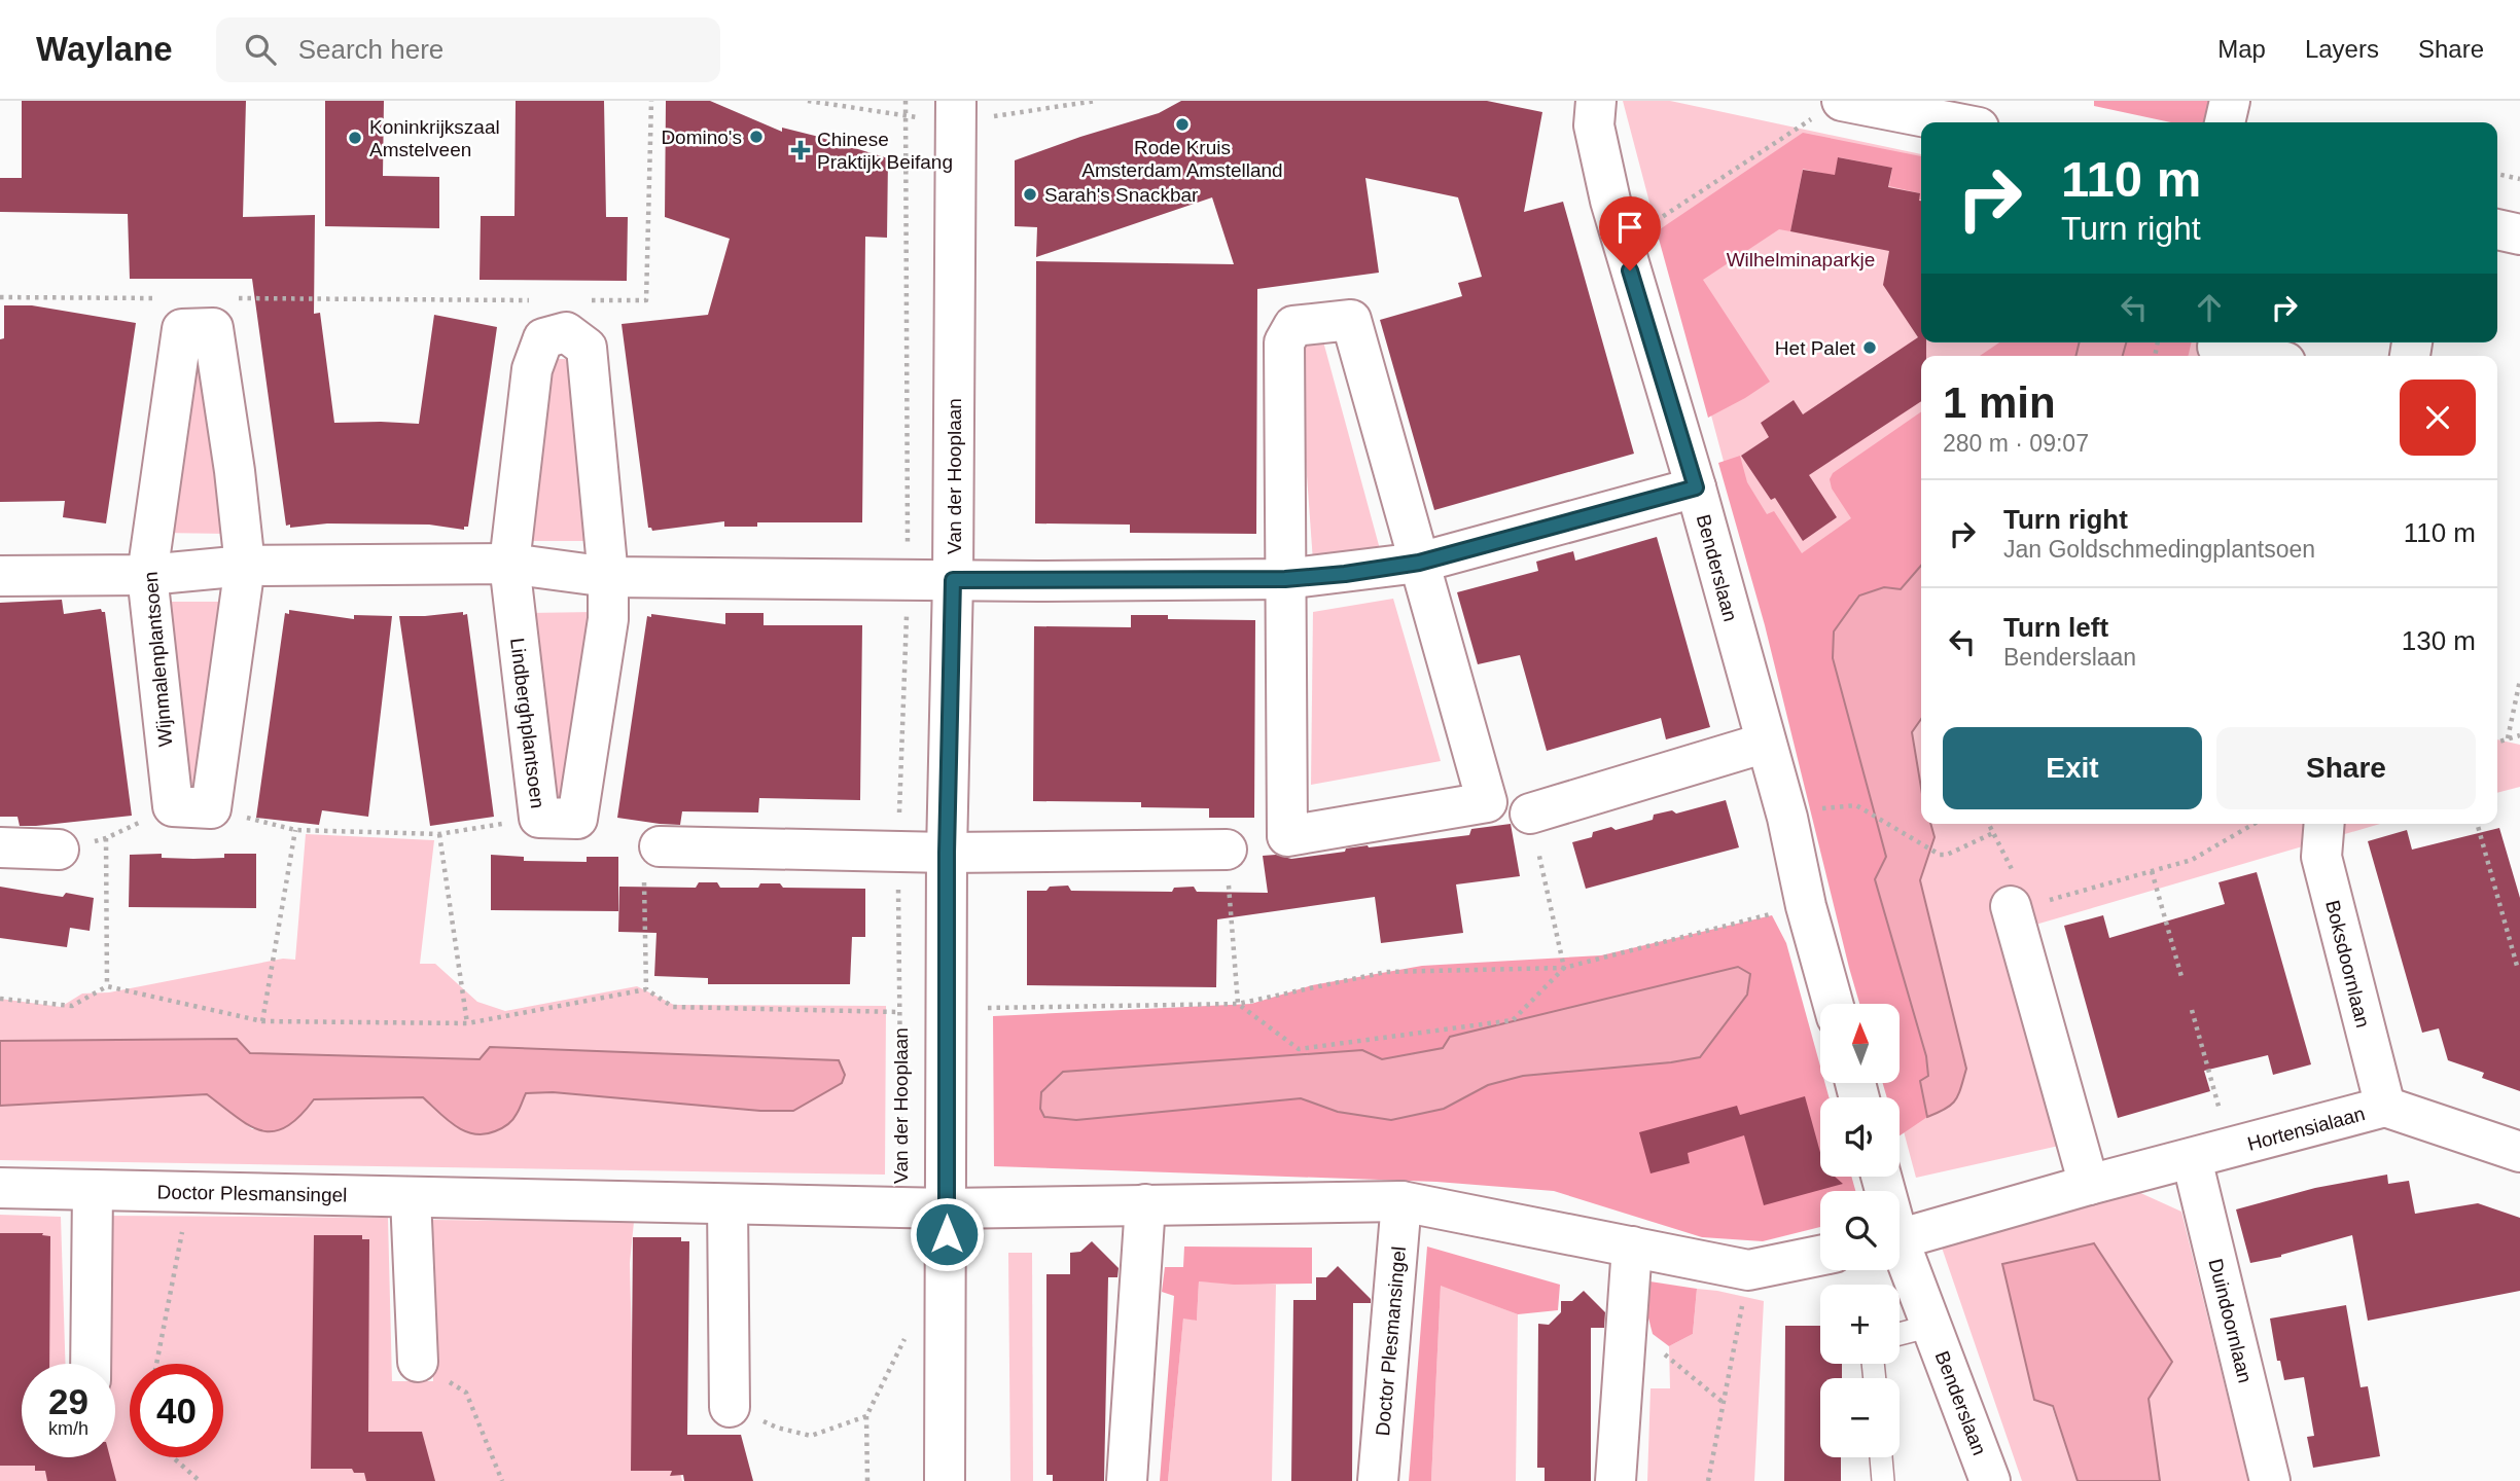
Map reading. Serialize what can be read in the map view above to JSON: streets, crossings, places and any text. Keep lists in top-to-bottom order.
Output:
{
  "streets": {
    "street": [
      "Van der Hooplaan",
      "Benderslaan",
      "Wijnmalenplantsoen",
      "Lindberghplantsoen",
      "Boksdoornlaan",
      "Hortensialaan",
      "Doctor Plesmansingel",
      "Duindoornlaan"
    ]
  },
  "crossings": [
    ["Van der Hooplaan", "Doctor Plesmansingel"],
    ["Boksdoornlaan", "Hortensialaan"],
    ["Hortensialaan", "Duindoornlaan"]
  ],
  "parks": ["Wilhelminaparkje"],
  "places": {
    "other": [
      "Rode Kruis Amsterdam Amstelland",
      "Domino's",
      "Koninkrijkszaal Amstelveen",
      "Sarah's Snackbar",
      "Het Palet"
    ],
    "health": ["Chinese Praktijk Beifang"]
  },
  "north": "top",
  "page": {
    "header": "Waylane",
    "search": "Search here",
    "nav": ["Map", "Layers", "Share"],
    "turn": ["110 m", "Turn right"],
    "heading": ["1 min", "280 m · 09:07"],
    "list": [
      {
        "name": "Turn right",
        "note": "Jan Goldschmedingplantsoen",
        "value": "110 m"
      },
      {
        "name": "Turn left",
        "note": "Benderslaan",
        "value": "130 m"
      }
    ],
    "buttons": ["Exit", "Share"],
    "map_buttons": ["+", "−"],
    "speed": "29 km/h",
    "limit": "40"
  }
}
